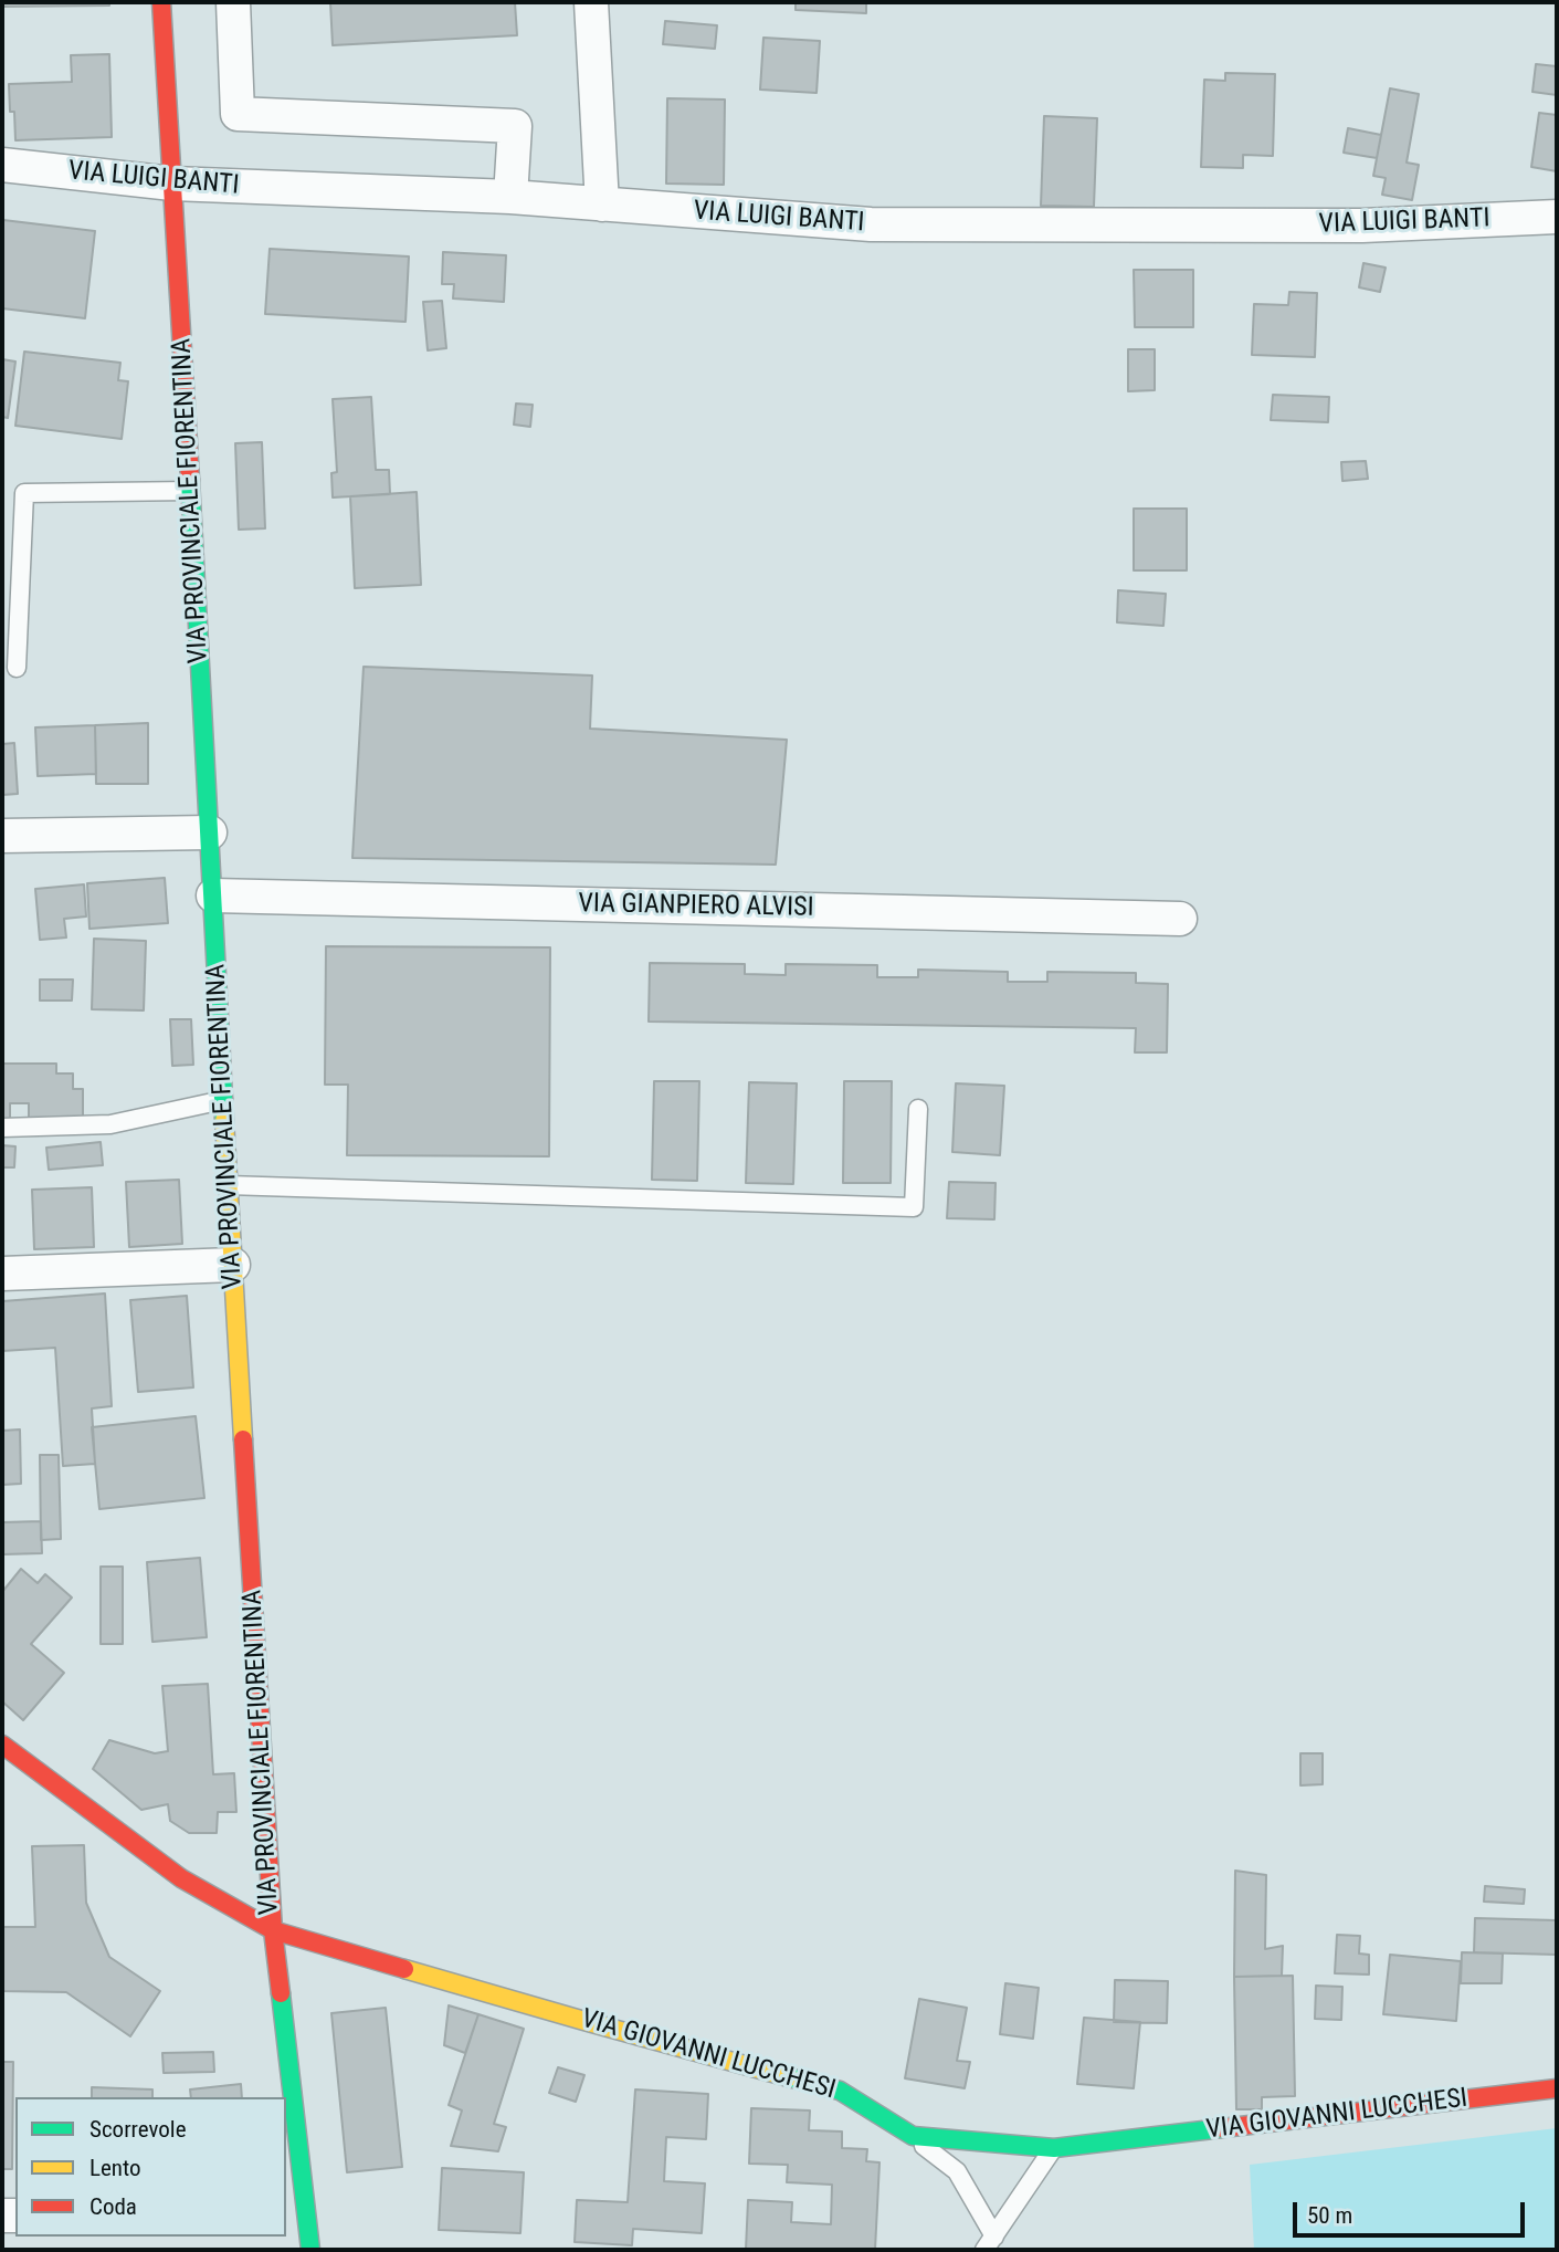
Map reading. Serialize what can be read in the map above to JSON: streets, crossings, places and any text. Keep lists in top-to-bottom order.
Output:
{
  "streets": {
    "main road": ["VIA PROVINCIALE FIORENTINA", "VIA GIOVANNI LUCCHESI"],
    "street": ["VIA LUIGI BANTI", "VIA GIANPIERO ALVISI"]
  },
  "crossings": [
    ["VIA LUIGI BANTI", "VIA PROVINCIALE FIORENTINA"],
    ["VIA PROVINCIALE FIORENTINA", "VIA GIANPIERO ALVISI"],
    ["VIA PROVINCIALE FIORENTINA", "VIA GIOVANNI LUCCHESI"]
  ],
  "legend": ["Scorrevole", "Lento", "Coda"],
  "scale_bar": "50 m"
}
